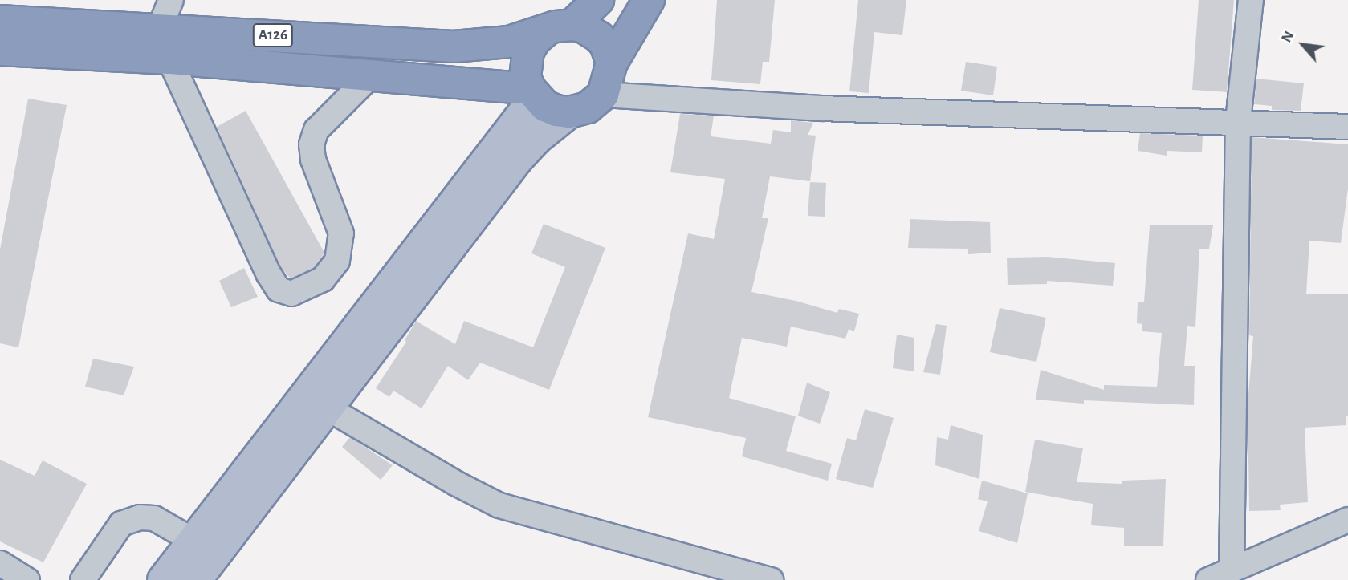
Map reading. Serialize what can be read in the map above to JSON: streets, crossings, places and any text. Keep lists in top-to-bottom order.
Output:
{
  "streets": {
    "highway": ["A126"]
  },
  "north": "top left"
}
